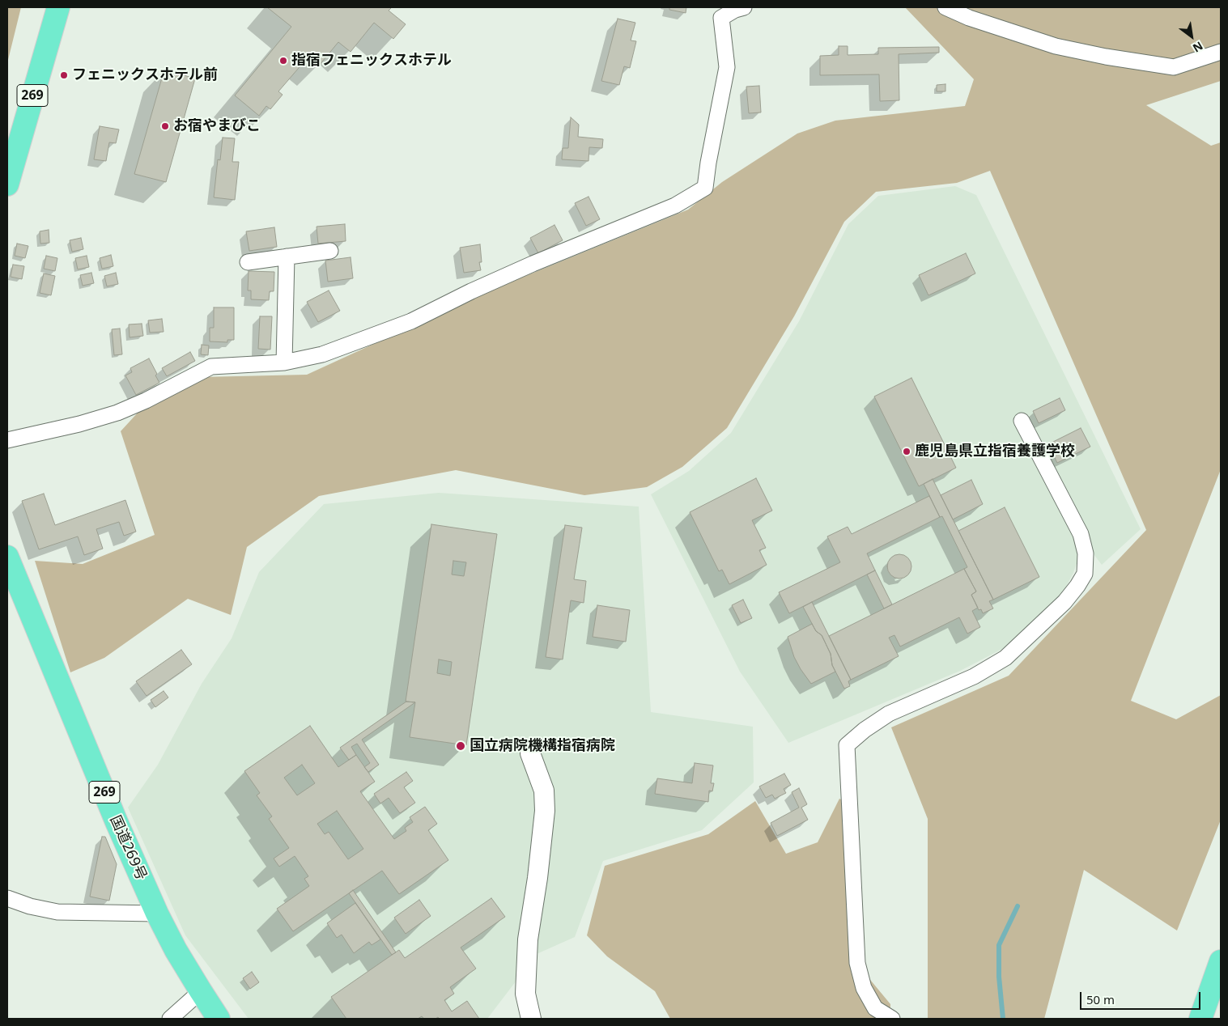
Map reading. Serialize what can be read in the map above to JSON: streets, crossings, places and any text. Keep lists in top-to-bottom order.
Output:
{
  "streets": {
    "highway": ["269", "国道269号"]
  },
  "places": [
    "指宿フェニックスホテル",
    "フェニックスホテル前",
    "お宿やまびこ",
    "鹿児島県立指宿養護学校",
    "国立病院機構指宿病院"
  ],
  "scale_bar": "50 m",
  "north": "bottom right"
}
